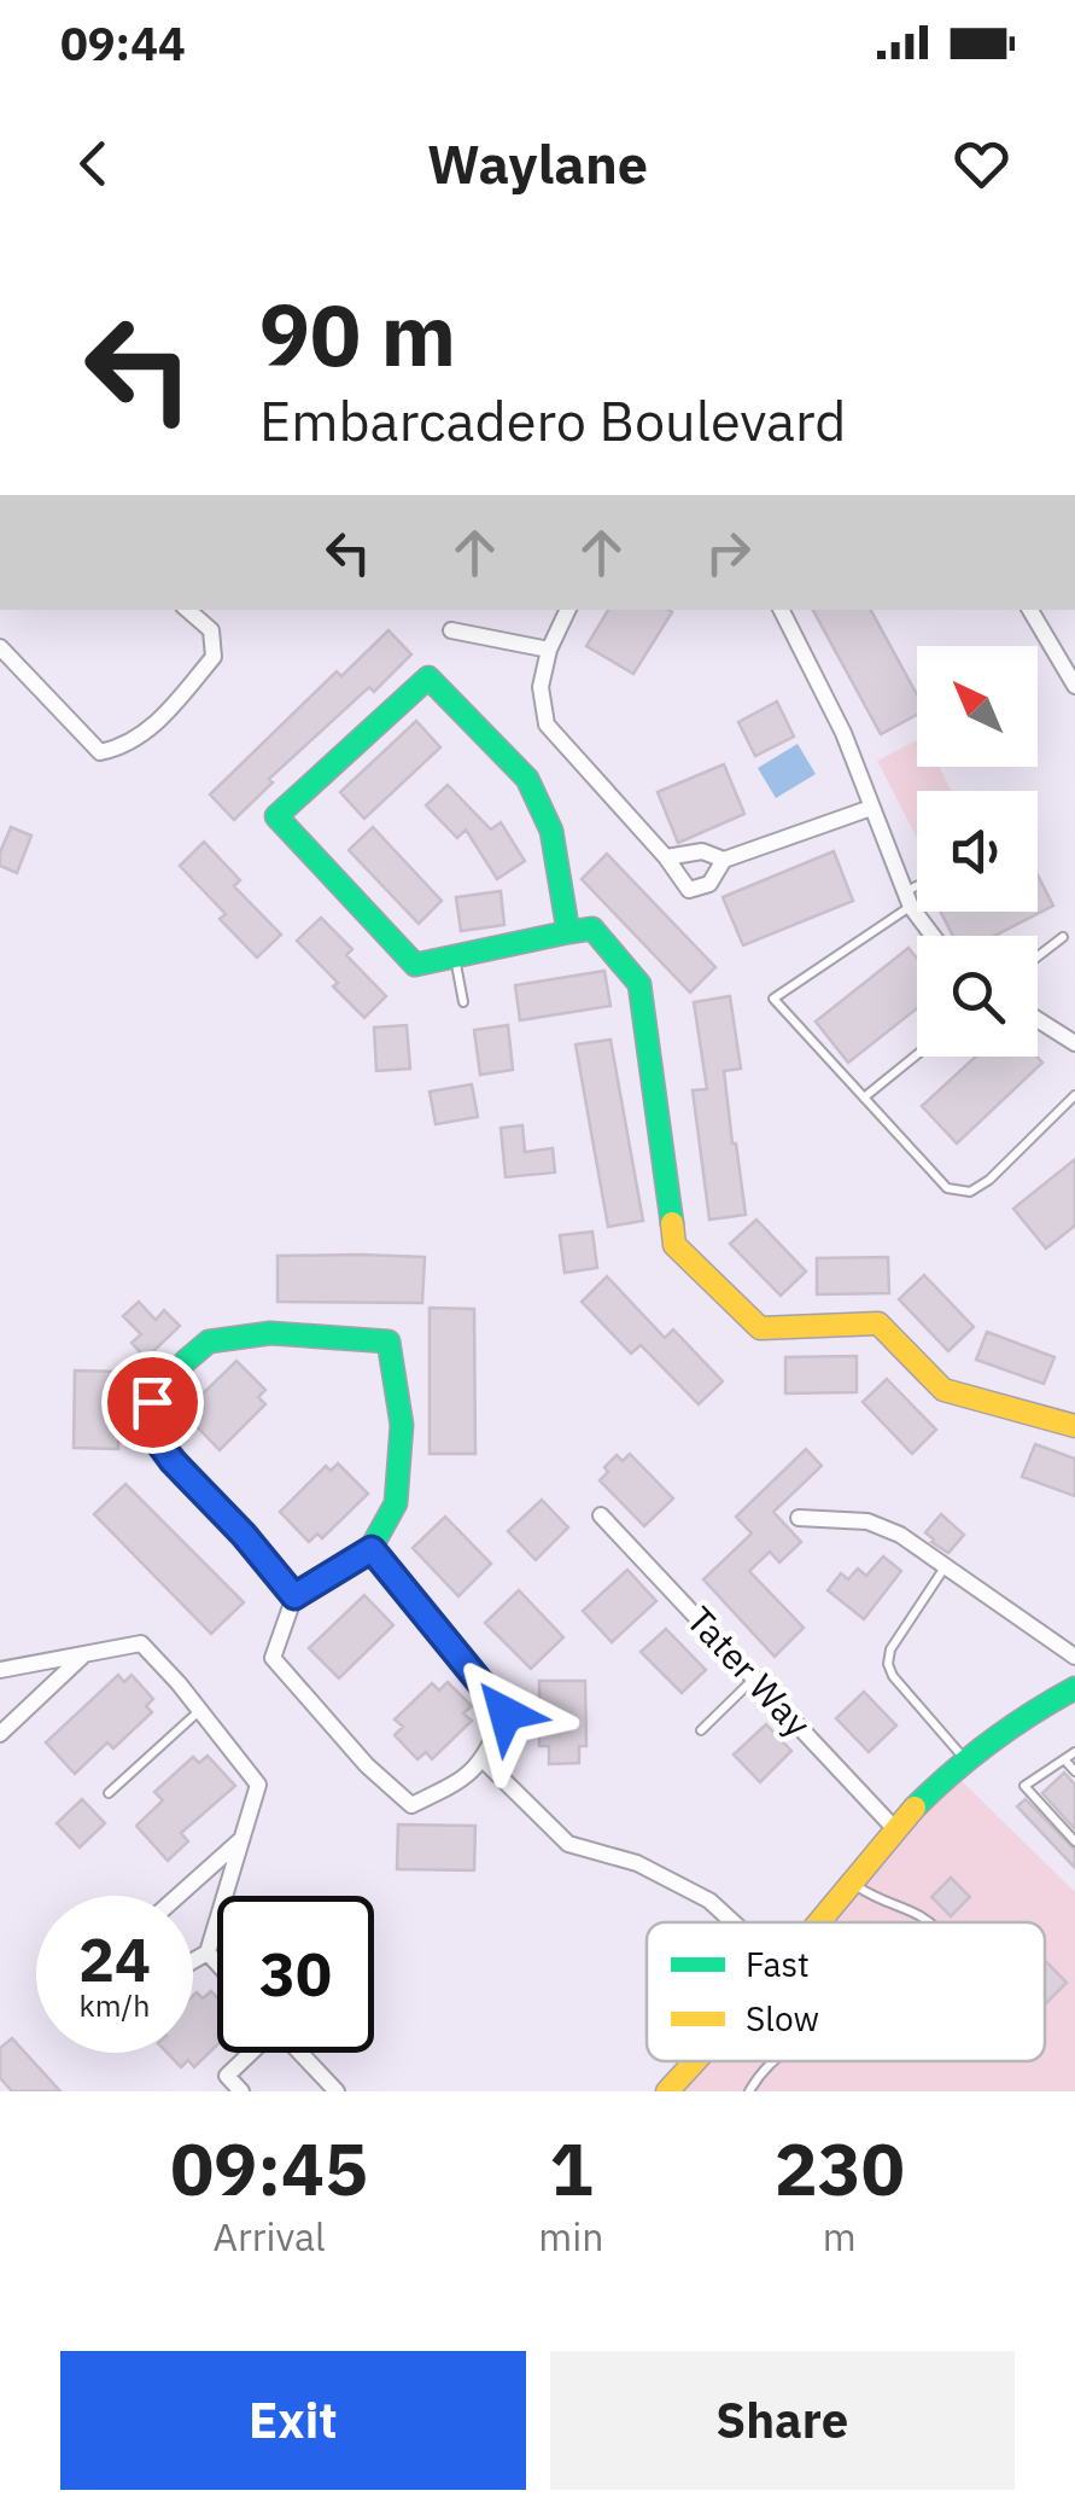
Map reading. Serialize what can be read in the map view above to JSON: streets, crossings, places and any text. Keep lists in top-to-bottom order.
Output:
{
  "streets": {
    "street": ["Tater Way"]
  },
  "legend": ["Fast", "Slow"],
  "north": "top left",
  "page": {
    "status": "09:44",
    "header": "Waylane",
    "turn": ["90 m", "Embarcadero Boulevard"],
    "speed": "24 km/h",
    "limit": "30",
    "eta": [
      "09:45",
      "Arrival",
      "1",
      "min",
      "230",
      "m"
    ],
    "buttons": ["Exit", "Share"]
  }
}
